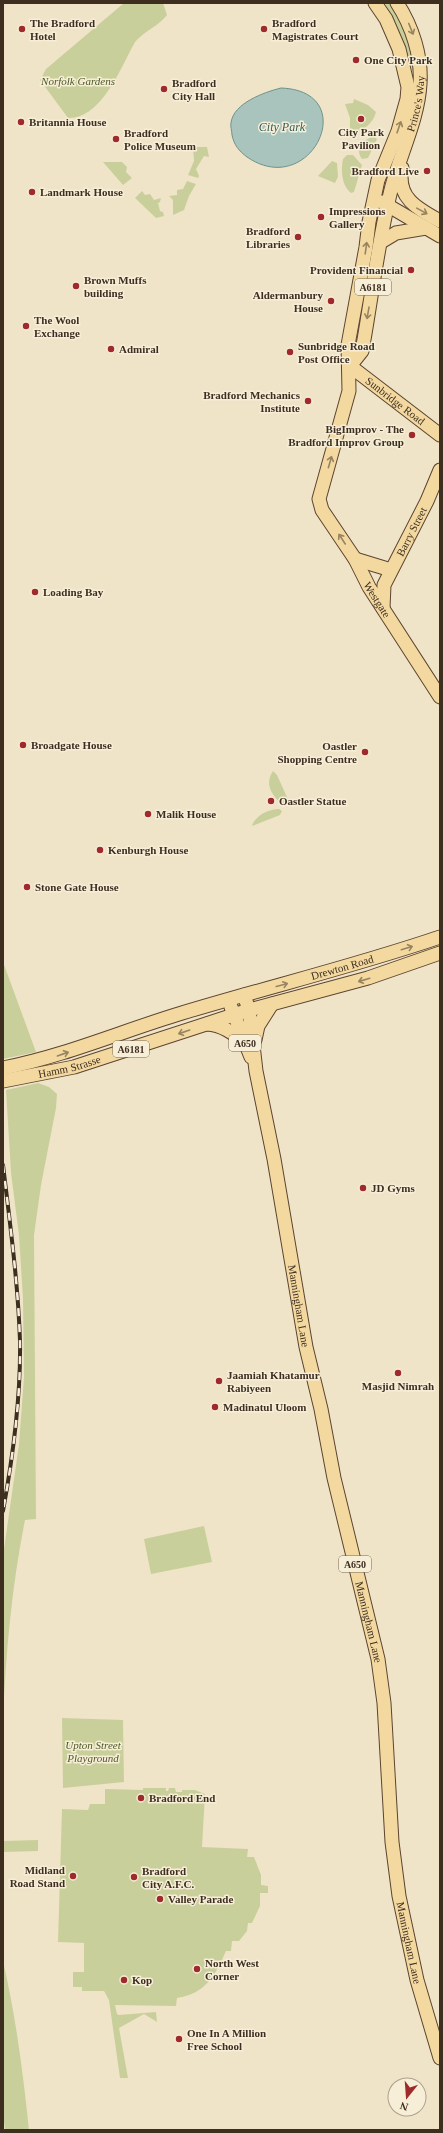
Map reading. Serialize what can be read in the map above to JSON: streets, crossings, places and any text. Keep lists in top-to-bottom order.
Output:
{
  "streets": {
    "main road": [
      "Prince's Way",
      "A6181",
      "Sunbridge Road",
      "Barry Street",
      "Westgate",
      "Drewton Road",
      "A650",
      "Hamm Strasse",
      "Manningham Lane"
    ]
  },
  "crossings": [
    ["Prince's Way", "A6181"],
    ["A6181", "Sunbridge Road"],
    ["A6181", "Westgate"],
    ["Sunbridge Road", "Westgate"],
    ["Barry Street", "Westgate"],
    ["Drewton Road", "A650"],
    ["Drewton Road", "Hamm Strasse"],
    ["Drewton Road", "Manningham Lane"],
    ["A650", "Hamm Strasse"],
    ["A650", "Manningham Lane"],
    ["Hamm Strasse", "Manningham Lane"]
  ],
  "one_way": ["Westgate"],
  "water": ["City Park"],
  "parks": ["Norfolk Gardens", "Upton Street Playground"],
  "places": [
    "The Bradford Hotel",
    "Bradford Magistrates Court",
    "One City Park",
    "Bradford City Hall",
    "City Park Pavilion",
    "Britannia House",
    "Bradford Police Museum",
    "Bradford Live",
    "Landmark House",
    "Impressions Gallery",
    "Bradford Libraries",
    "Provident Financial",
    "Brown Muffs building",
    "Aldermanbury House",
    "The Wool Exchange",
    "Admiral",
    "Sunbridge Road Post Office",
    "Bradford Mechanics Institute",
    "BigImprov - The Bradford Improv Group",
    "Loading Bay",
    "Broadgate House",
    "Oastler Shopping Centre",
    "Oastler Statue",
    "Malik House",
    "Kenburgh House",
    "Stone Gate House",
    "JD Gyms",
    "Masjid Nimrah",
    "Jaamiah Khatamur Rabiyeen",
    "Madinatul Uloom",
    "Bradford End",
    "Midland Road Stand",
    "Bradford City A.F.C.",
    "Valley Parade",
    "North West Corner",
    "Kop",
    "One In A Million Free School"
  ],
  "north": "bottom"
}
